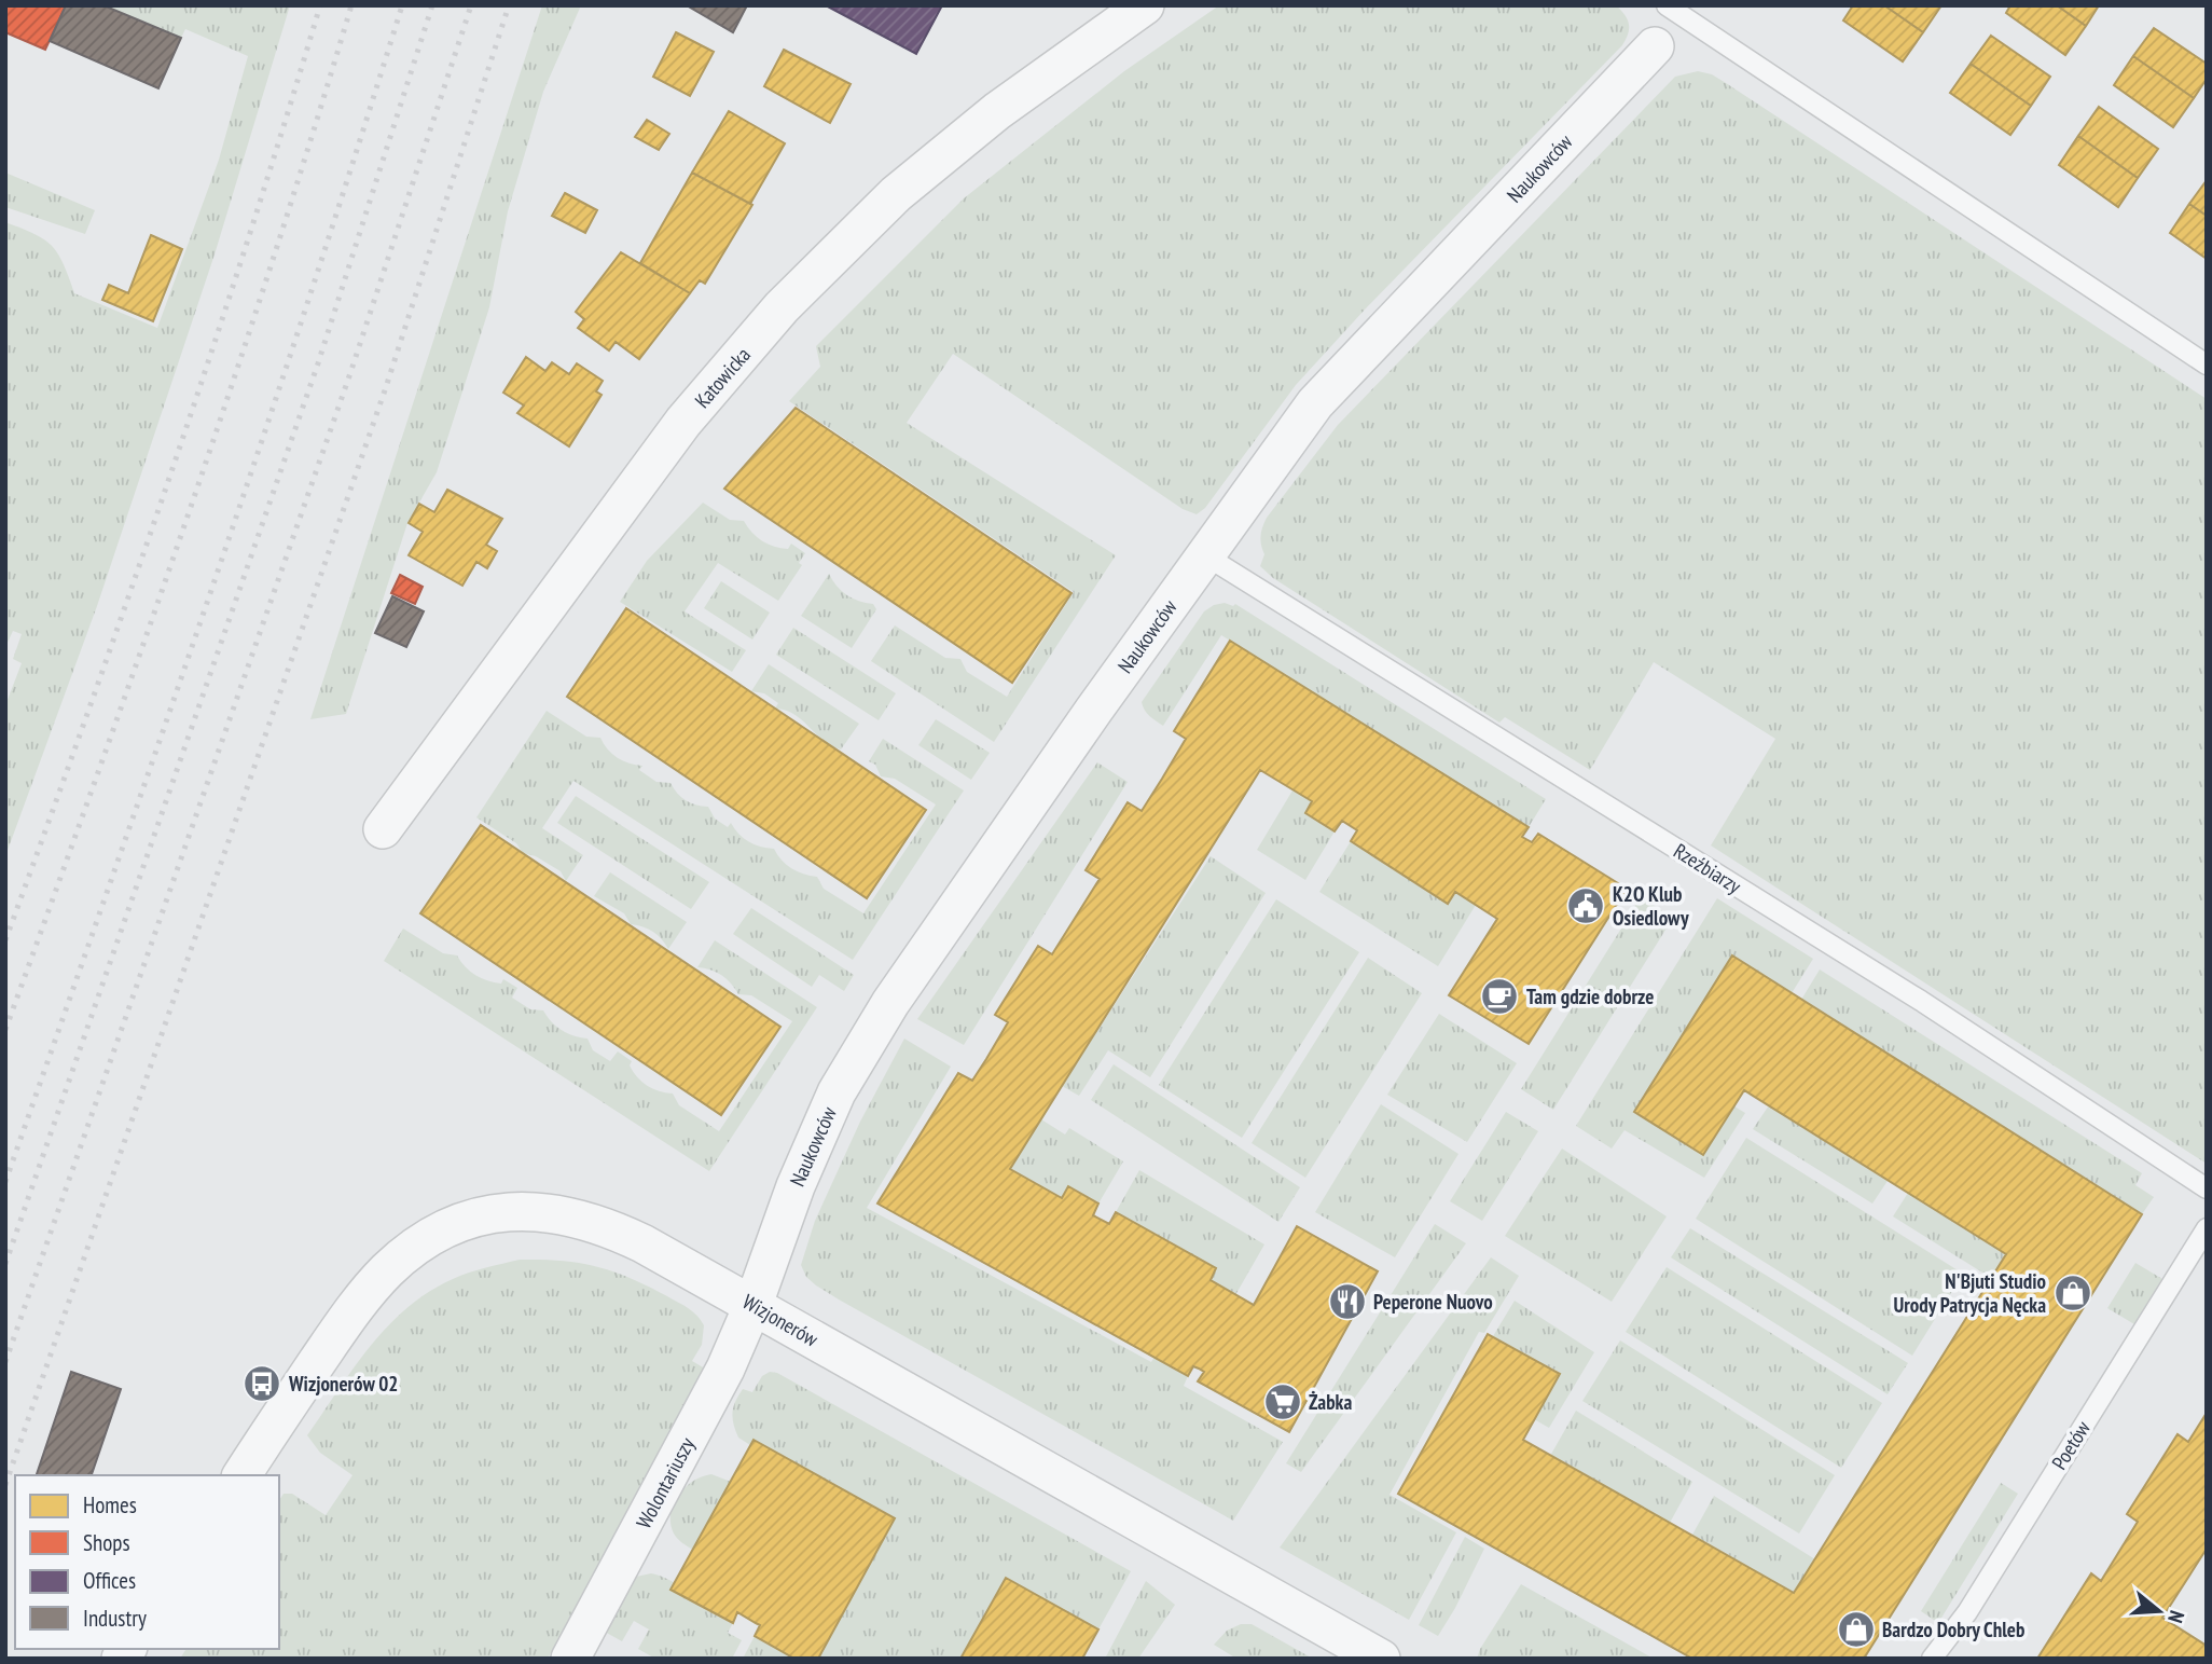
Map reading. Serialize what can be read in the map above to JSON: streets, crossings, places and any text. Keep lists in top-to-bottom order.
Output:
{
  "streets": {
    "street": [
      "Naukowców",
      "Katowicka",
      "Wizjonerów",
      "Wolontariuszy"
    ],
    "lane": ["Rzeźbiarzy", "Poetów"]
  },
  "crossings": [
    ["Naukowców", "Rzeźbiarzy"],
    ["Naukowców", "Wizjonerów"],
    ["Naukowców", "Wolontariuszy"],
    ["Wizjonerów", "Wolontariuszy"]
  ],
  "places": {
    "public building": ["K2O Klub Osiedlowy"],
    "cafe": ["Tam gdzie dobrze"],
    "shop": ["N'Bjuti Studio Urody Patrycja Nęcka", "Bardzo Dobry Chleb"],
    "restaurant": ["Peperone Nuovo"],
    "bus stop": ["Wizjonerów 02"],
    "supermarket": ["Żabka"]
  },
  "legend": [
    "Homes",
    "Shops",
    "Offices",
    "Industry"
  ],
  "north": "right"
}
